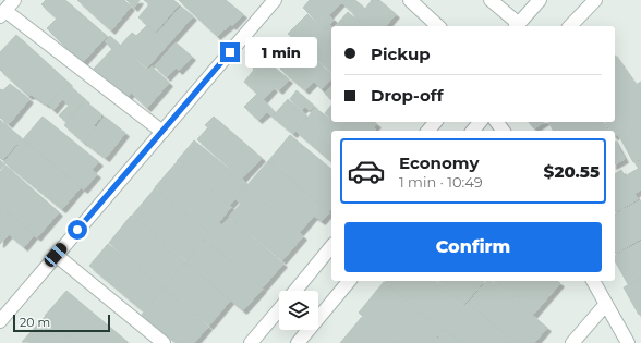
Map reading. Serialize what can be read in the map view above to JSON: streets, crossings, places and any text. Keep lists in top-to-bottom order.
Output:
{
  "scale_bar": "20 m",
  "page": {
    "banner": ["Pickup", "Drop-off"],
    "bubble": "1 min",
    "list": [
      {
        "name": "Economy",
        "note": "1 min · 10:49",
        "value": "$20.55"
      }
    ],
    "buttons": "Confirm",
    "scale": "20 m"
  }
}
